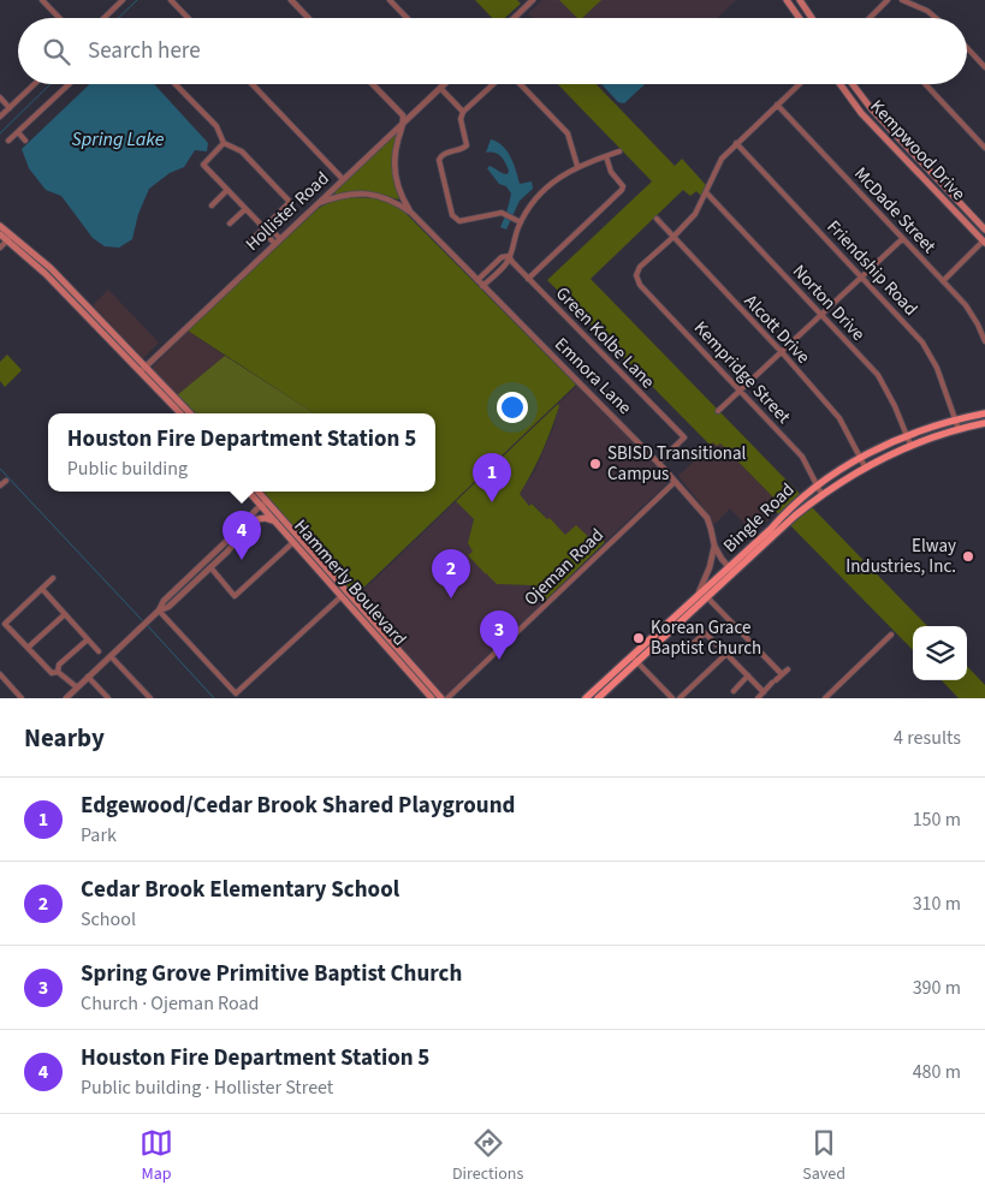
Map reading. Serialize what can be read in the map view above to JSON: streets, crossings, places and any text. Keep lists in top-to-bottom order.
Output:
{
  "streets": {
    "main road": ["Kempwood Drive", "Bingle Road", "Hammerly Boulevard"],
    "street": [
      "McDade Street",
      "Hollister Road",
      "Friendship Road",
      "Norton Drive",
      "Alcott Drive",
      "Green Kolbe Lane",
      "Kempridge Street",
      "Emnora Lane",
      "Ojeman Road"
    ]
  },
  "crossings": [
    ["Hollister Road", "Emnora Lane"],
    ["Friendship Road", "Bingle Road"],
    ["Norton Drive", "Bingle Road"],
    ["Alcott Drive", "Kempridge Street"],
    ["Alcott Drive", "Bingle Road"],
    ["Green Kolbe Lane", "Emnora Lane"],
    ["Kempridge Street", "Bingle Road"],
    ["Emnora Lane", "Bingle Road"],
    ["Emnora Lane", "Ojeman Road"]
  ],
  "water": ["Spring Lake"],
  "places": ["SBISD Transitional Campus", "Elway Industries, Inc.", "Korean Grace Baptist Church"],
  "page": {
    "search": "Search here",
    "popup": ["Houston Fire Department Station 5", "Public building"],
    "pins": [
      "1",
      "4",
      "2",
      "3"
    ],
    "heading": ["Nearby", "4 results"],
    "list": [
      {
        "mark": "1",
        "name": "Edgewood/Cedar Brook Shared Playground",
        "note": "Park",
        "value": "150 m"
      },
      {
        "mark": "2",
        "name": "Cedar Brook Elementary School",
        "note": "School",
        "value": "310 m"
      },
      {
        "mark": "3",
        "name": "Spring Grove Primitive Baptist Church",
        "note": "Church · Ojeman Road",
        "value": "390 m"
      },
      {
        "mark": "4",
        "name": "Houston Fire Department Station 5",
        "note": "Public building · Hollister Street",
        "value": "480 m"
      }
    ],
    "nav": ["Map", "Directions", "Saved"]
  }
}
